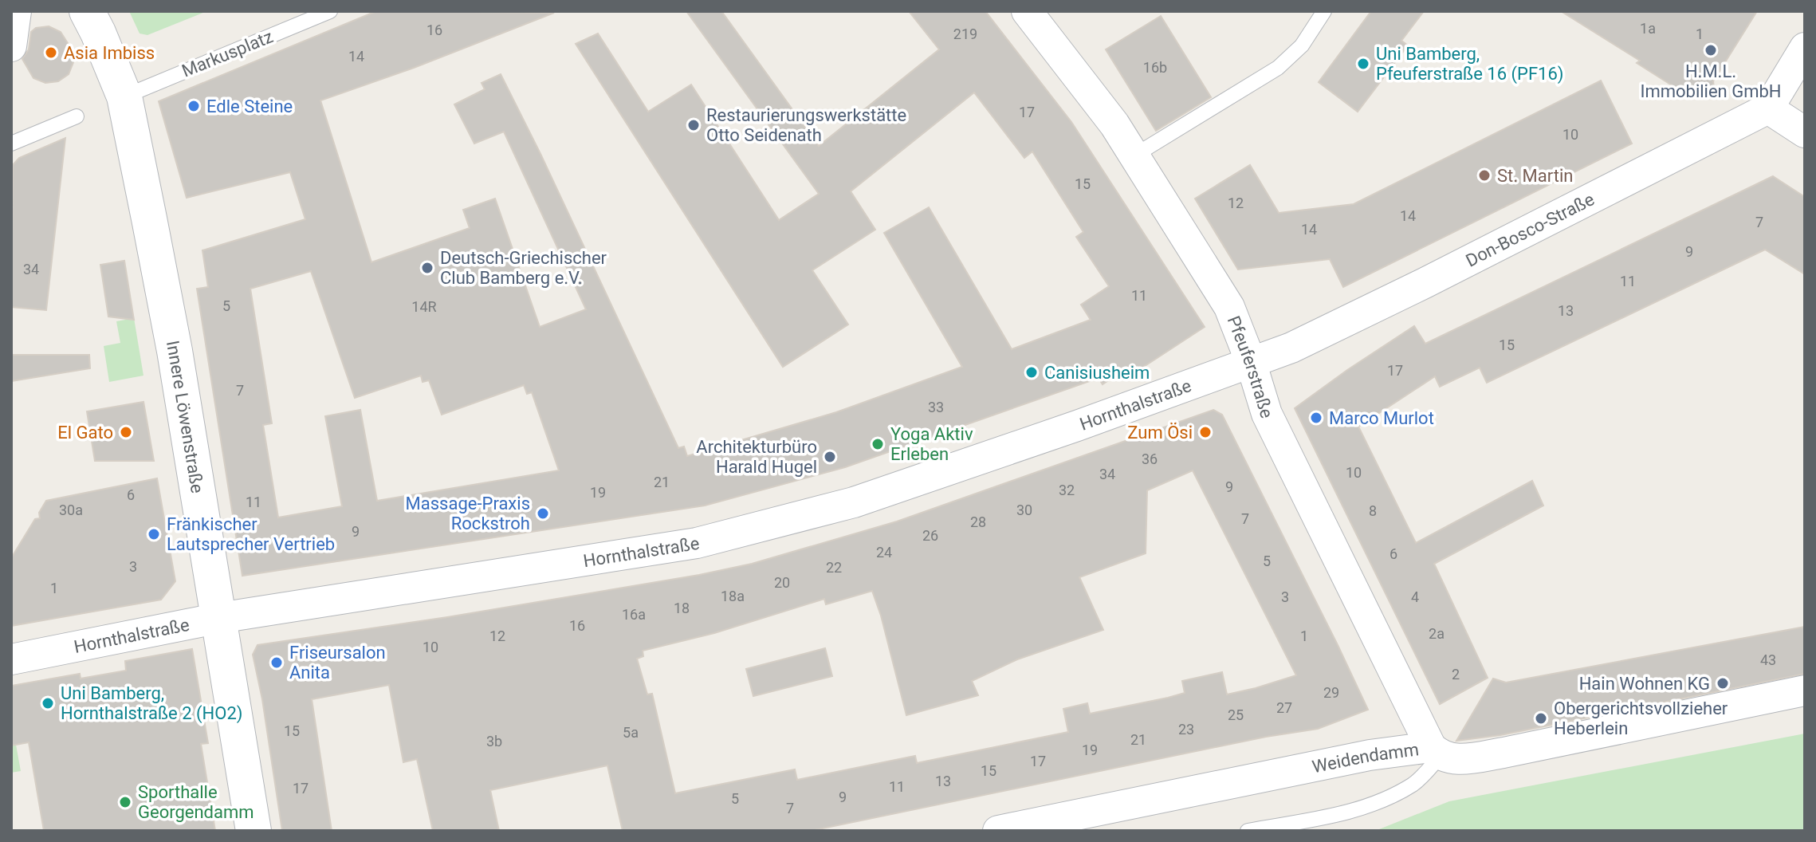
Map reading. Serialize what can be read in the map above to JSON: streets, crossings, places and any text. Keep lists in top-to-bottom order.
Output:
{
  "streets": {
    "street": [
      "Don-Bosco-Straße",
      "Pfeuferstraße",
      "Hornthalstraße",
      "Innere Löwenstraße",
      "Weidendamm"
    ],
    "lane": ["Markusplatz"]
  },
  "crossings": [
    ["Markusplatz", "Innere Löwenstraße"],
    ["Don-Bosco-Straße", "Pfeuferstraße"],
    ["Don-Bosco-Straße", "Hornthalstraße"],
    ["Pfeuferstraße", "Hornthalstraße"],
    ["Pfeuferstraße", "Weidendamm"],
    ["Hornthalstraße", "Innere Löwenstraße"]
  ],
  "places": [
    "H.M.L. Immobilien GmbH",
    "Asia Imbiss",
    "Uni Bamberg, Pfeuferstraße 16 (PF16)",
    "Edle Steine",
    "Restaurierungswerkstätte Otto Seidenath",
    "St. Martin",
    "Deutsch-Griechischer Club Bamberg e.V.",
    "Canisiusheim",
    "Marco Murlot",
    "El Gato",
    "Zum Ösi",
    "Yoga Aktiv Erleben",
    "Architekturbüro Harald Hugel",
    "Massage-Praxis Rockstroh",
    "Fränkischer Lautsprecher Vertrieb",
    "Friseursalon Anita",
    "Hain Wohnen KG",
    "Uni Bamberg, Hornthalstraße 2 (HO2)",
    "Obergerichtsvollzieher Heberlein",
    "Sporthalle Georgendamm"
  ],
  "house_numbers": [
    "1a",
    "16",
    "219",
    "1",
    "14",
    "16b",
    "17",
    "10",
    "15",
    "12",
    "14",
    "7",
    "14",
    "9",
    "34",
    "11",
    "11",
    "5",
    "14R",
    "13",
    "15",
    "17",
    "7",
    "33",
    "36",
    "10",
    "34",
    "21",
    "9",
    "32",
    "19",
    "6",
    "11",
    "30a",
    "30",
    "8",
    "7",
    "28",
    "9",
    "26",
    "24",
    "6",
    "5",
    "3",
    "22",
    "20",
    "1",
    "18a",
    "3",
    "4",
    "18",
    "16a",
    "16",
    "2a",
    "12",
    "1",
    "10",
    "43",
    "2",
    "29",
    "27",
    "25",
    "23",
    "15",
    "5a",
    "21",
    "3b",
    "19",
    "17",
    "15",
    "13",
    "11",
    "17",
    "9",
    "5",
    "7"
  ]
}
